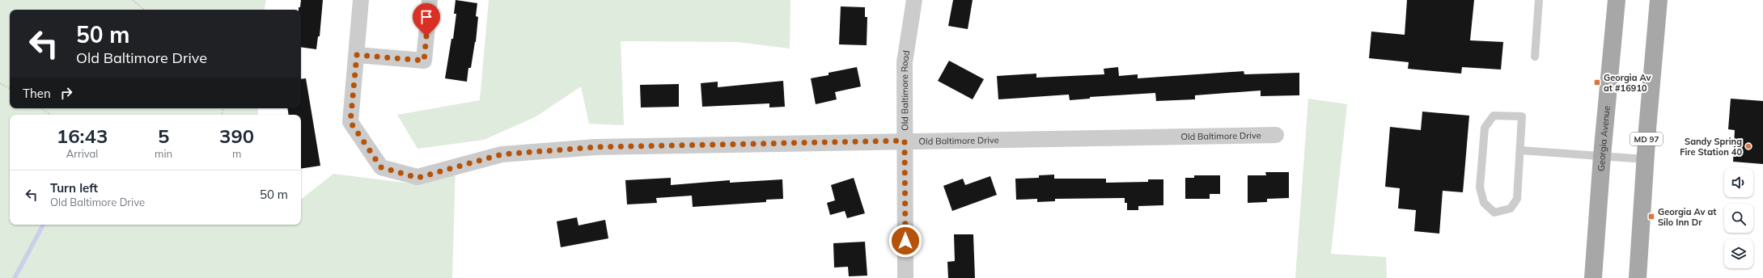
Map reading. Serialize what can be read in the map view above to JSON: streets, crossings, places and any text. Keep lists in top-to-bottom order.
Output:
{
  "streets": {
    "main road": ["Georgia Avenue", "MD 97"],
    "street": ["Old Baltimore Road", "Old Baltimore Drive"]
  },
  "crossings": [
    ["Old Baltimore Road", "Old Baltimore Drive"]
  ],
  "places": {
    "transit": ["Georgia Av at #16910", "Georgia Av at Silo Inn Dr"],
    "other": ["Sandy Spring Fire Station 40"]
  },
  "page": {
    "turn": ["50 m", "Old Baltimore Drive"],
    "then": "Then",
    "eta": [
      "16:43",
      "Arrival",
      "5",
      "min",
      "390",
      "m"
    ],
    "list": [
      {
        "name": "Turn left",
        "note": "Old Baltimore Drive",
        "value": "50 m"
      }
    ]
  }
}
